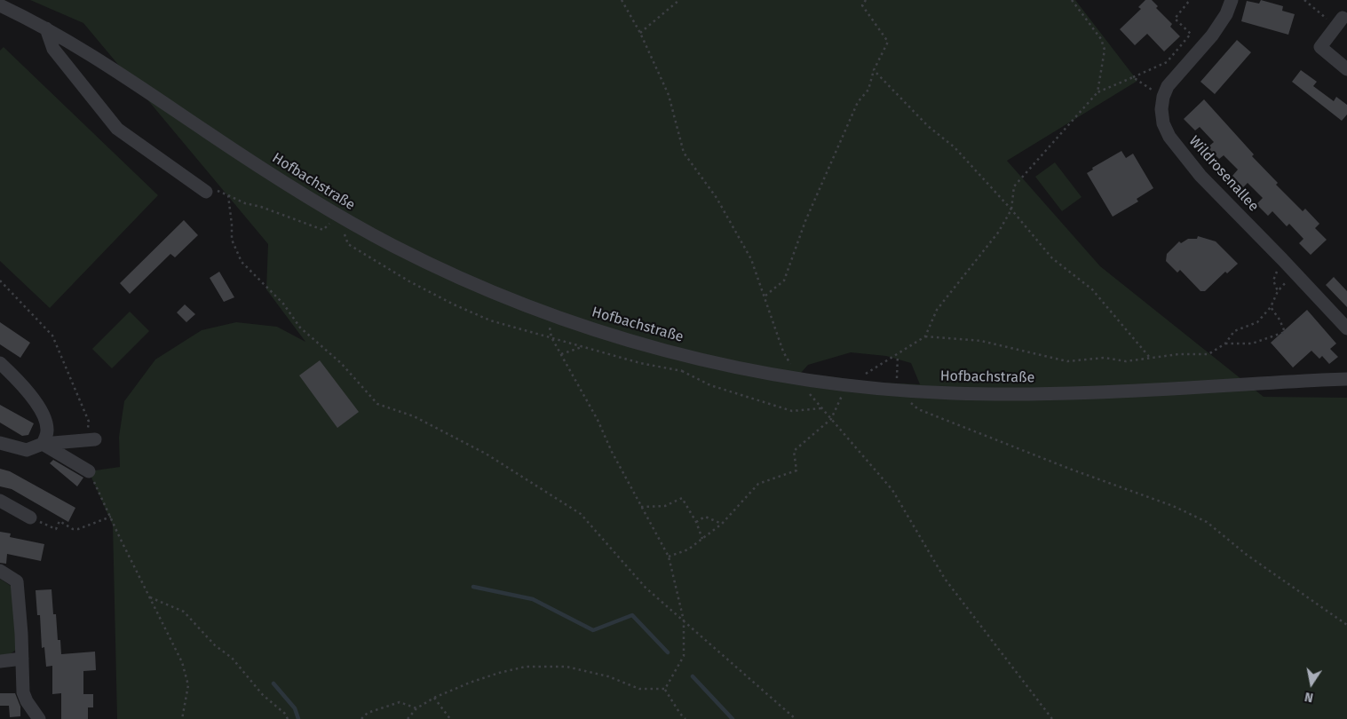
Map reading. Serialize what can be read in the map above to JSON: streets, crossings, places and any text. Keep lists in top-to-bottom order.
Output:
{
  "streets": {
    "street": ["Wildrosenallee", "Hofbachstraße"]
  },
  "north": "bottom"
}
